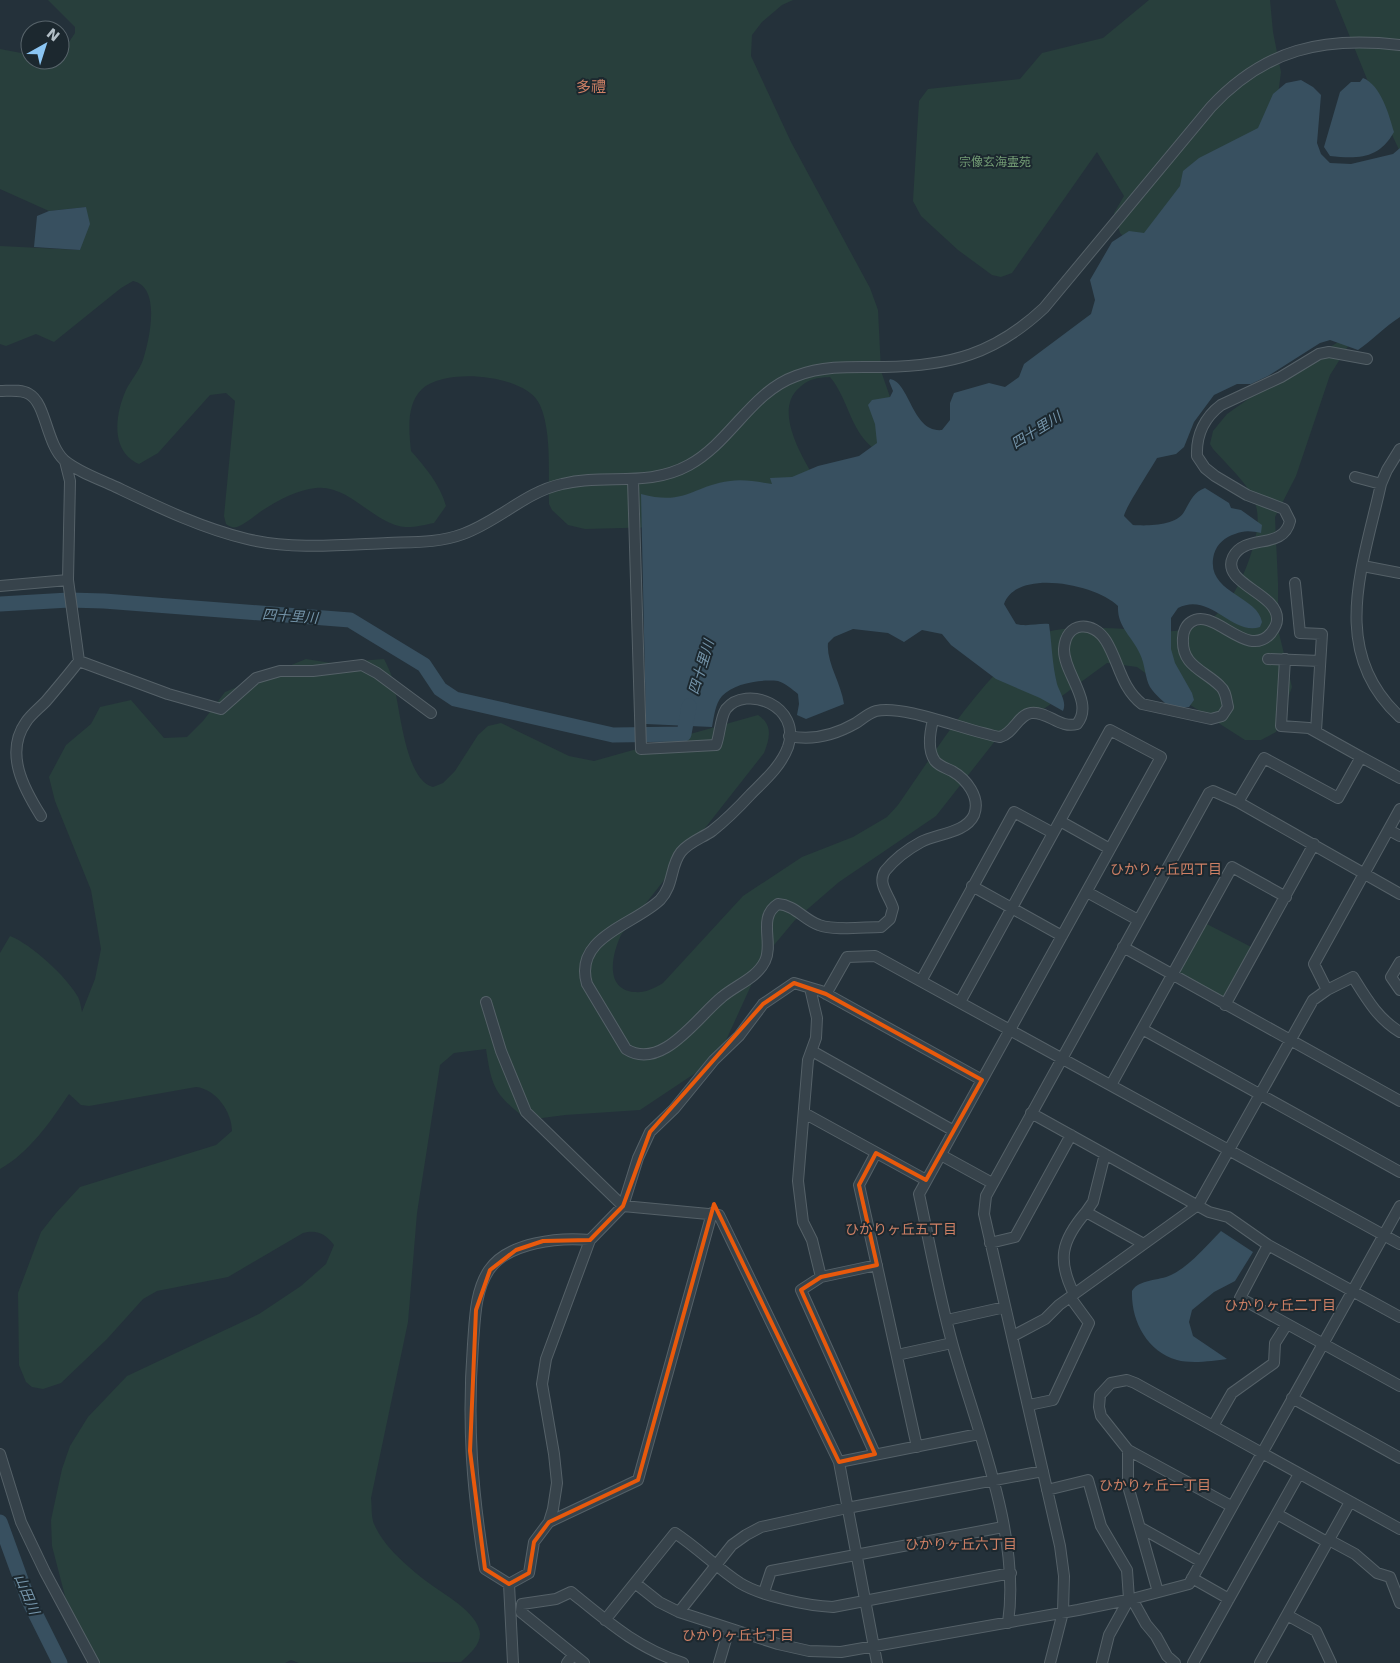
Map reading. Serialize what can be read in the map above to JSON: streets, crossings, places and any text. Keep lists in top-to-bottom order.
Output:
{
  "districts": [
    "多禮",
    "ひかりヶ丘四丁目",
    "ひかりヶ丘五丁目",
    "ひかりヶ丘二丁目",
    "ひかりヶ丘一丁目",
    "ひかりヶ丘六丁目",
    "ひかりヶ丘七丁目"
  ],
  "water": ["四十里川", "山田川"],
  "parks": ["宗像玄海霊苑"],
  "north": "top right"
}
